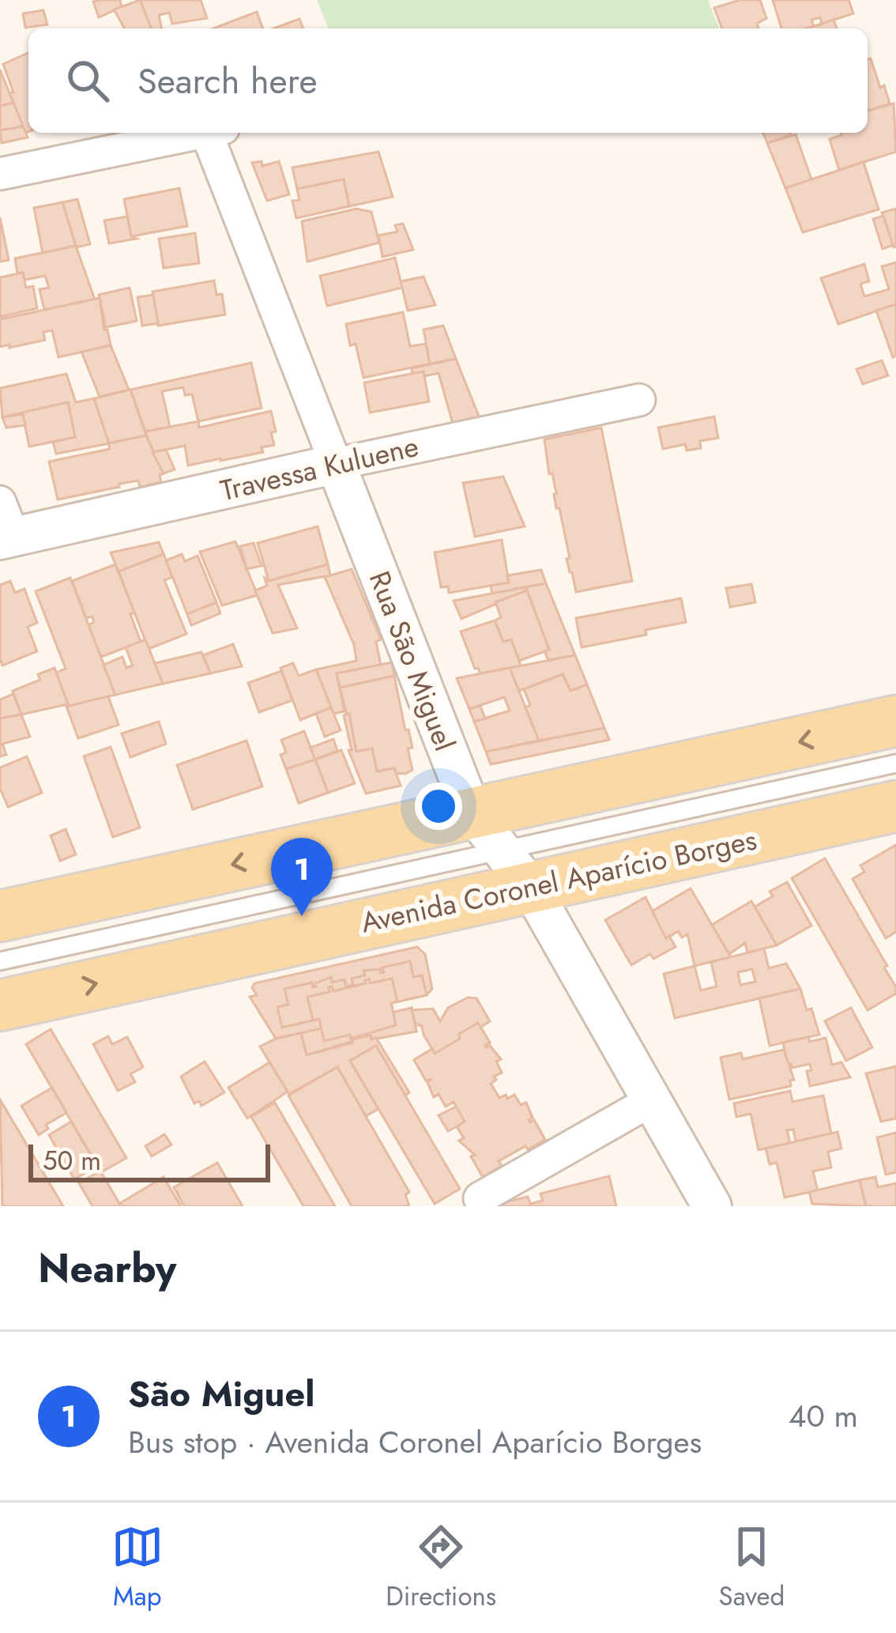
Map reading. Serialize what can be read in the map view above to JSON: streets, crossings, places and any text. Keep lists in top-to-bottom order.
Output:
{
  "streets": {
    "main road": ["Avenida Coronel Aparício Borges"],
    "street": ["Travessa Kuluene", "Rua São Miguel"]
  },
  "crossings": [
    ["Travessa Kuluene", "Rua São Miguel"],
    ["Rua São Miguel", "Avenida Coronel Aparício Borges"]
  ],
  "scale_bar": "50 m",
  "page": {
    "search": "Search here",
    "pins": "1",
    "scale": "50 m",
    "heading": "Nearby",
    "list": [
      {
        "mark": "1",
        "name": "São Miguel",
        "note": "Bus stop · Avenida Coronel Aparício Borges",
        "value": "40 m"
      }
    ],
    "nav": ["Map", "Directions", "Saved"]
  }
}
